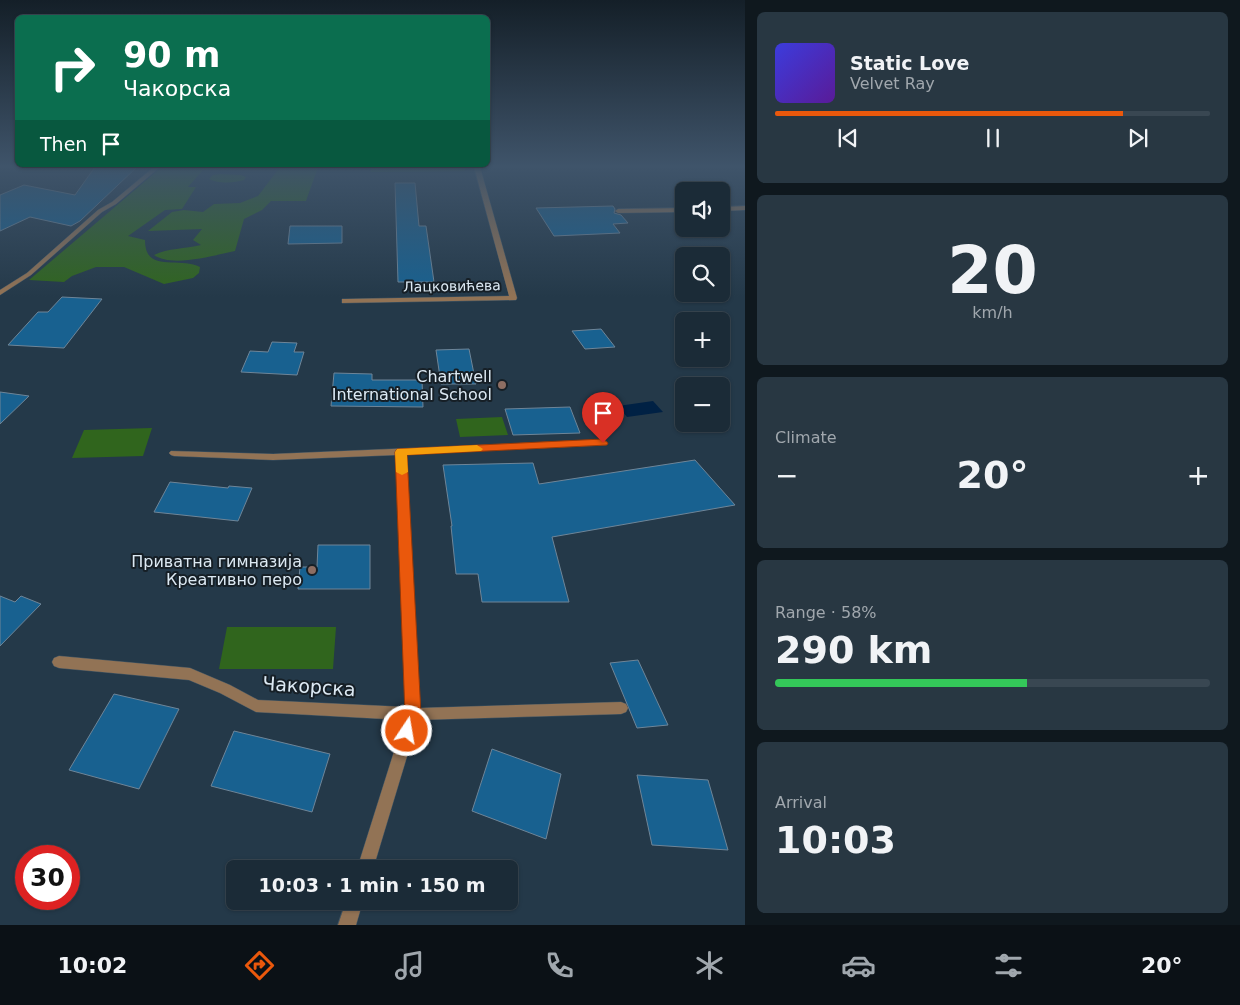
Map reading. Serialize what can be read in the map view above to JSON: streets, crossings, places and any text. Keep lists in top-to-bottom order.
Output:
{
  "streets": {
    "street": ["Лацковићева", "Чакорска"]
  },
  "places": ["Chartwell International School", "Приватна гимназија Креативно перо"],
  "page": {
    "turn": ["90 m", "Чакорска"],
    "song": ["Static Love", "Velvet Ray"],
    "then": "Then",
    "map_buttons": ["+", "−"],
    "tile": [
      ["20", "km/h"],
      "Climate",
      ["Range · 58%", "290 km"],
      ["Arrival", "10:03"]
    ],
    "heat": ["−", "20°", "+"],
    "limit": "30",
    "trip": "10:03 · 1 min · 150 m",
    "tabs": ["10:02", "20°"]
  }
}
